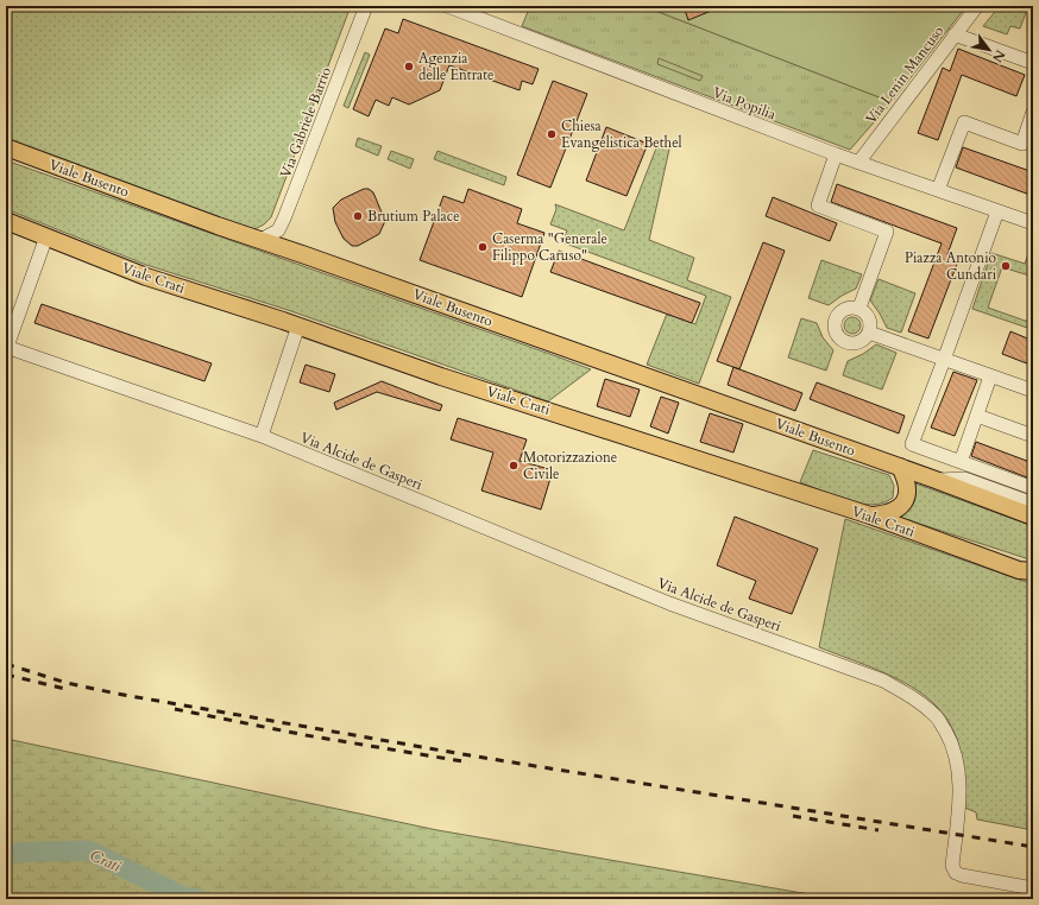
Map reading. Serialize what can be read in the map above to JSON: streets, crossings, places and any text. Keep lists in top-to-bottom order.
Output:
{
  "streets": {
    "main road": ["Viale Busento", "Viale Crati"],
    "street": [
      "Via Lenin Mancuso",
      "Via Popilia",
      "Via Gabriele Barrio",
      "Via Alcide de Gasperi"
    ]
  },
  "crossings": [
    ["Via Lenin Mancuso", "Via Popilia"],
    ["Via Gabriele Barrio", "Viale Busento"]
  ],
  "water": ["Crati"],
  "places": [
    "Agenzia delle Entrate",
    "Chiesa Evangelistica Bethel",
    "Brutium Palace",
    "Caserma \"Generale Filippo Caruso\"",
    "Piazza Antonio Cundari",
    "Motorizzazione Civile"
  ],
  "north": "bottom right"
}
